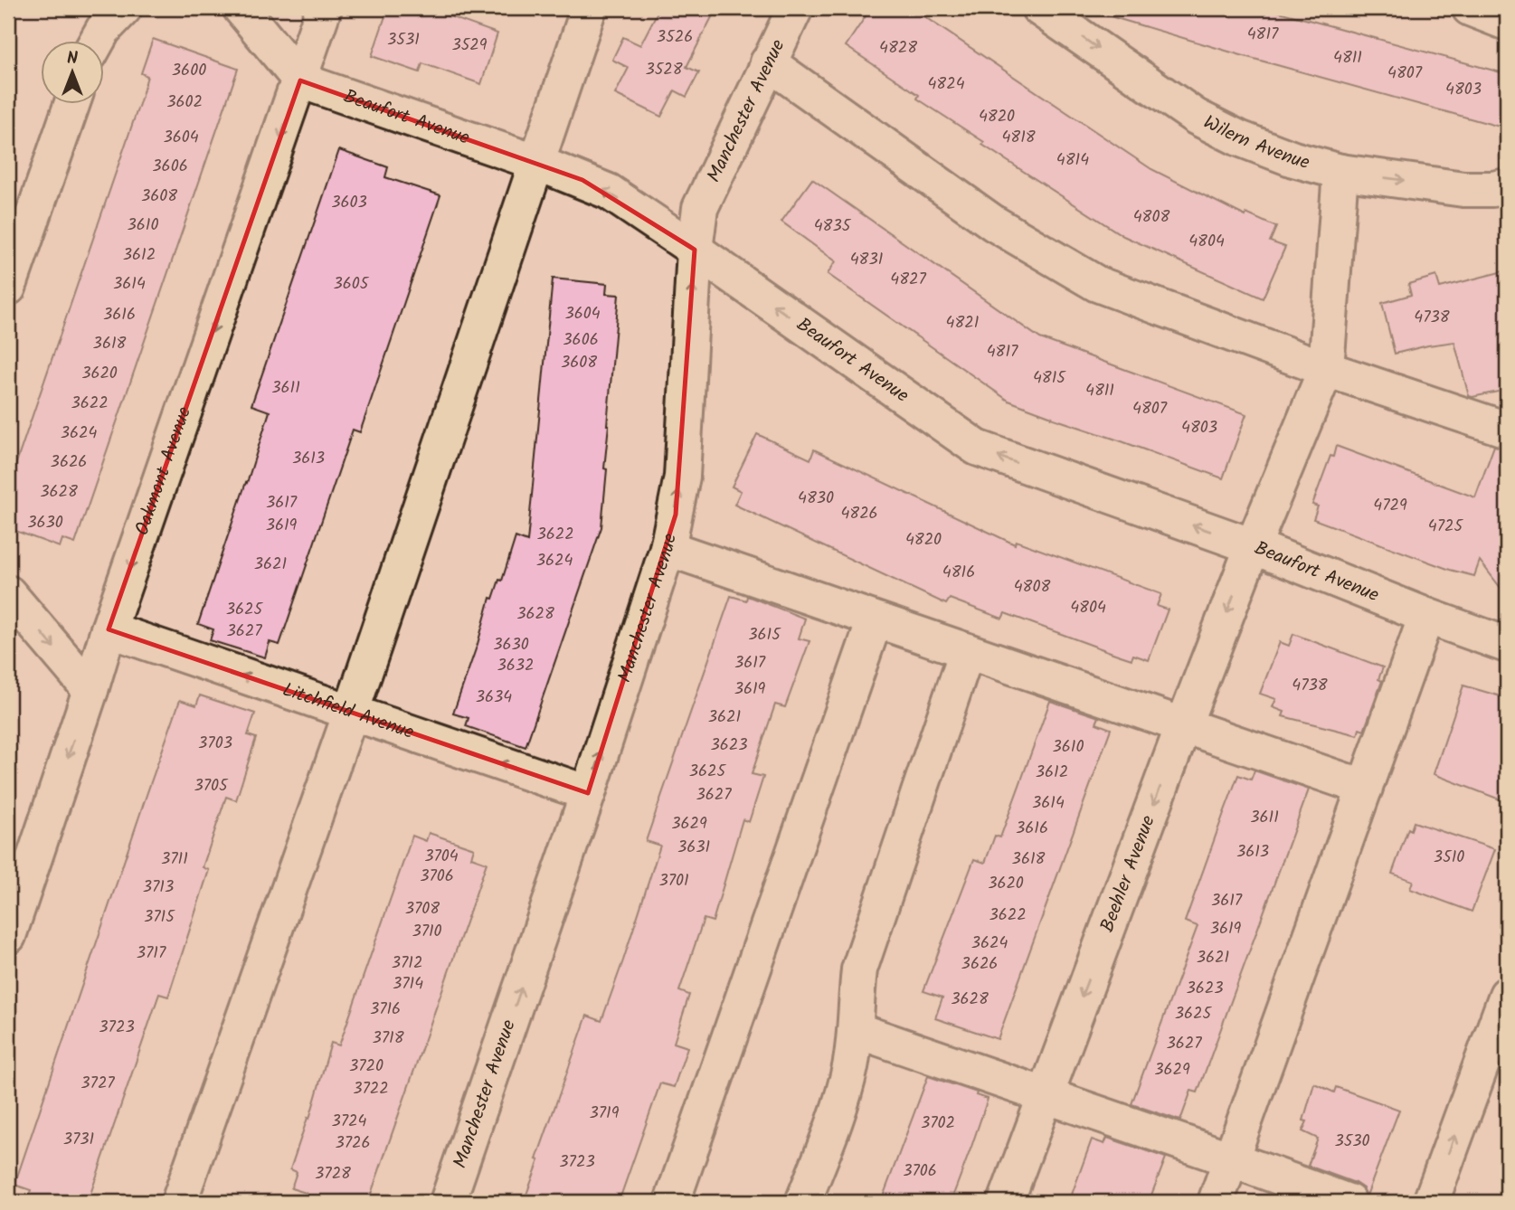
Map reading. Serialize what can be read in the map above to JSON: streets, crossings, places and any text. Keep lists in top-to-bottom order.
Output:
{
  "streets": {
    "street": [
      "Manchester Avenue",
      "Beaufort Avenue",
      "Wilern Avenue",
      "Oakmont Avenue",
      "Litchfield Avenue",
      "Beehler Avenue"
    ]
  },
  "crossings": [
    ["Manchester Avenue", "Beaufort Avenue"],
    ["Manchester Avenue", "Litchfield Avenue"],
    ["Beaufort Avenue", "Oakmont Avenue"],
    ["Beaufort Avenue", "Beehler Avenue"],
    ["Wilern Avenue", "Beehler Avenue"],
    ["Oakmont Avenue", "Litchfield Avenue"]
  ],
  "one_way": ["Litchfield Avenue"],
  "house_numbers": [
    "4817",
    "3526",
    "3531",
    "3529",
    "4828",
    "4811",
    "3528",
    "3600",
    "4807",
    "4824",
    "4803",
    "3602",
    "4820",
    "3604",
    "4818",
    "4814",
    "3606",
    "3608",
    "3603",
    "4808",
    "3610",
    "4835",
    "4804",
    "3612",
    "4831",
    "4827",
    "3614",
    "3605",
    "3604",
    "3616",
    "4738",
    "4821",
    "3606",
    "3618",
    "4817",
    "3608",
    "3620",
    "4815",
    "3611",
    "4811",
    "3622",
    "4807",
    "4803",
    "3624",
    "3613",
    "3626",
    "3628",
    "4830",
    "3617",
    "4729",
    "4826",
    "3630",
    "3619",
    "4725",
    "3622",
    "4820",
    "3624",
    "3621",
    "4816",
    "4808",
    "4804",
    "3625",
    "3628",
    "3627",
    "3615",
    "3630",
    "3617",
    "3632",
    "4738",
    "3619",
    "3634",
    "3621",
    "3703",
    "3623",
    "3610",
    "3625",
    "3612",
    "3705",
    "3627",
    "3614",
    "3611",
    "3629",
    "3616",
    "3631",
    "3613",
    "3704",
    "3510",
    "3711",
    "3618",
    "3706",
    "3701",
    "3620",
    "3713",
    "3617",
    "3708",
    "3622",
    "3715",
    "3619",
    "3710",
    "3624",
    "3717",
    "3621",
    "3712",
    "3626",
    "3714",
    "3623",
    "3628",
    "3716",
    "3625",
    "3723",
    "3718",
    "3627",
    "3720",
    "3629",
    "3727",
    "3722",
    "3719",
    "3724",
    "3702",
    "3731",
    "3530",
    "3726",
    "3723",
    "3706",
    "3728"
  ],
  "north": "top"
}
